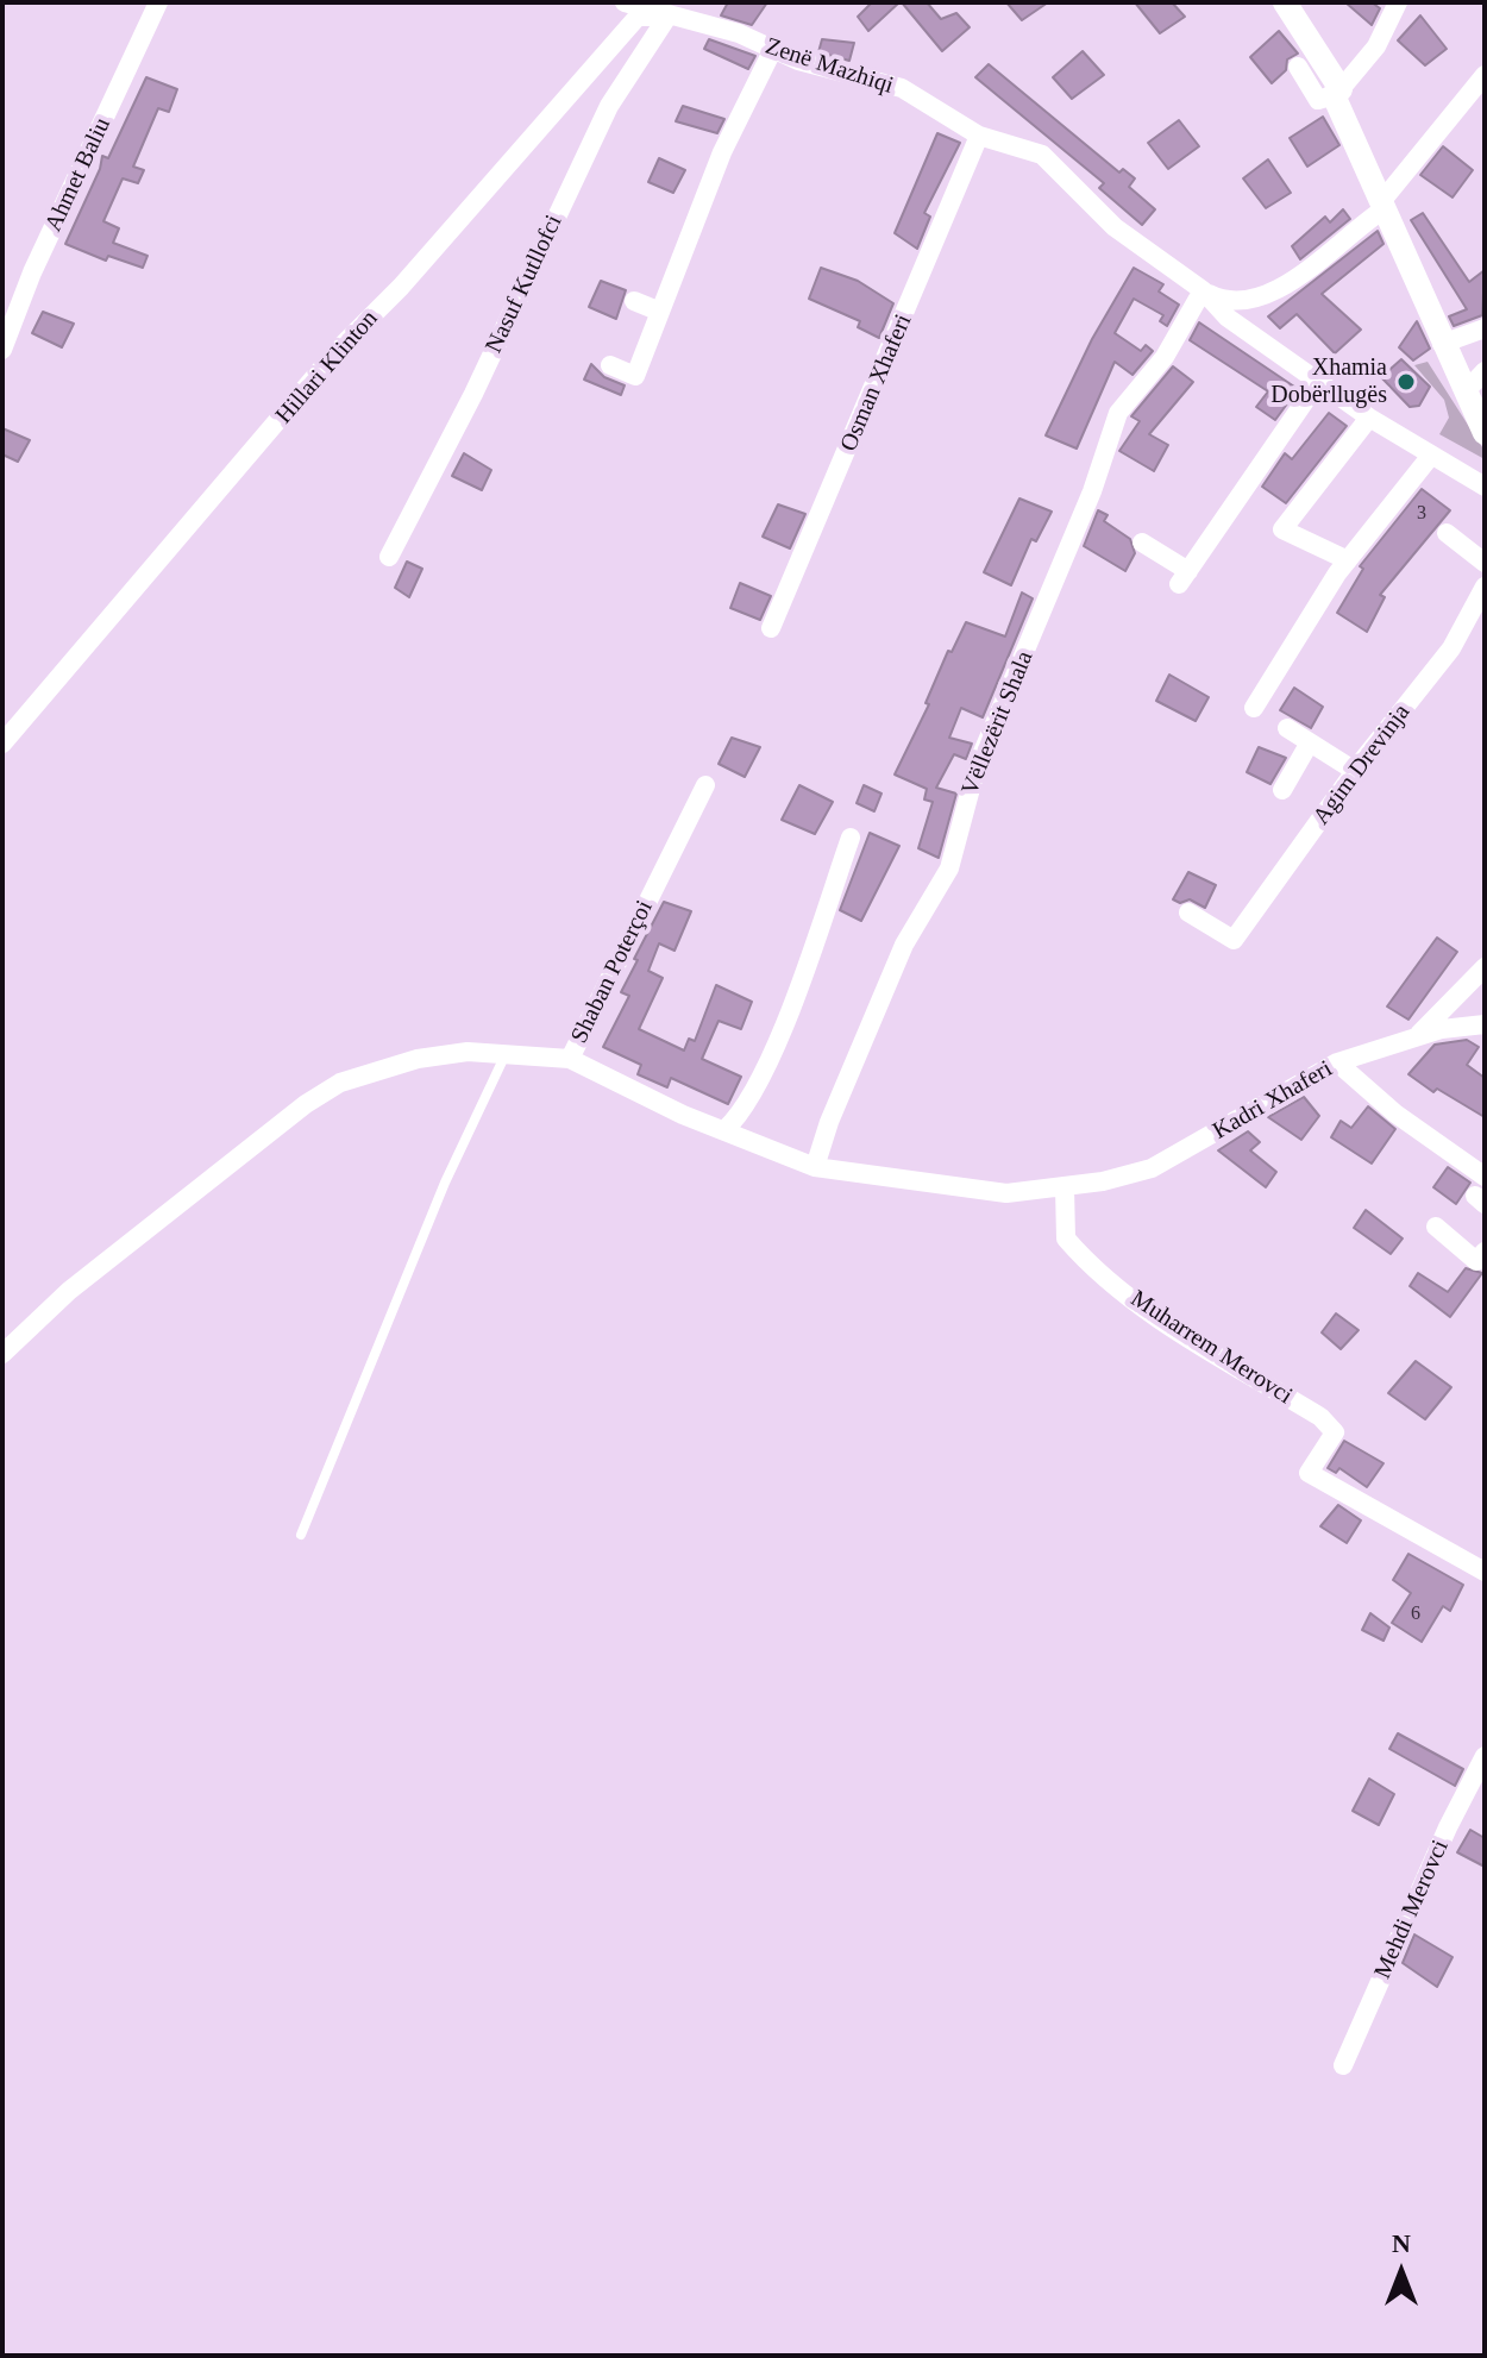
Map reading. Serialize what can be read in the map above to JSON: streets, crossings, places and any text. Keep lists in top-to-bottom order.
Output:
{
  "streets": {
    "street": [
      "Zenë Mazhiqi",
      "Ahmet Baliu",
      "Nasuf Kutllofci",
      "Hillari Klinton",
      "Osman Xhaferi",
      "Vëllezërit Shala",
      "Agim Drevinja",
      "Shaban Poterçoi",
      "Kadri Xhaferi",
      "Muharrem Merovci",
      "Mehdi Merovci"
    ]
  },
  "crossings": [
    ["Zenë Mazhiqi", "Nasuf Kutllofci"],
    ["Zenë Mazhiqi", "Hillari Klinton"],
    ["Zenë Mazhiqi", "Osman Xhaferi"],
    ["Zenë Mazhiqi", "Vëllezërit Shala"],
    ["Nasuf Kutllofci", "Hillari Klinton"],
    ["Vëllezërit Shala", "Shaban Poterçoi"],
    ["Shaban Poterçoi", "Kadri Xhaferi"],
    ["Shaban Poterçoi", "Muharrem Merovci"],
    ["Kadri Xhaferi", "Muharrem Merovci"]
  ],
  "places": ["Xhamia Dobërllugës"],
  "house_numbers": ["3", "6"],
  "north": "top"
}
